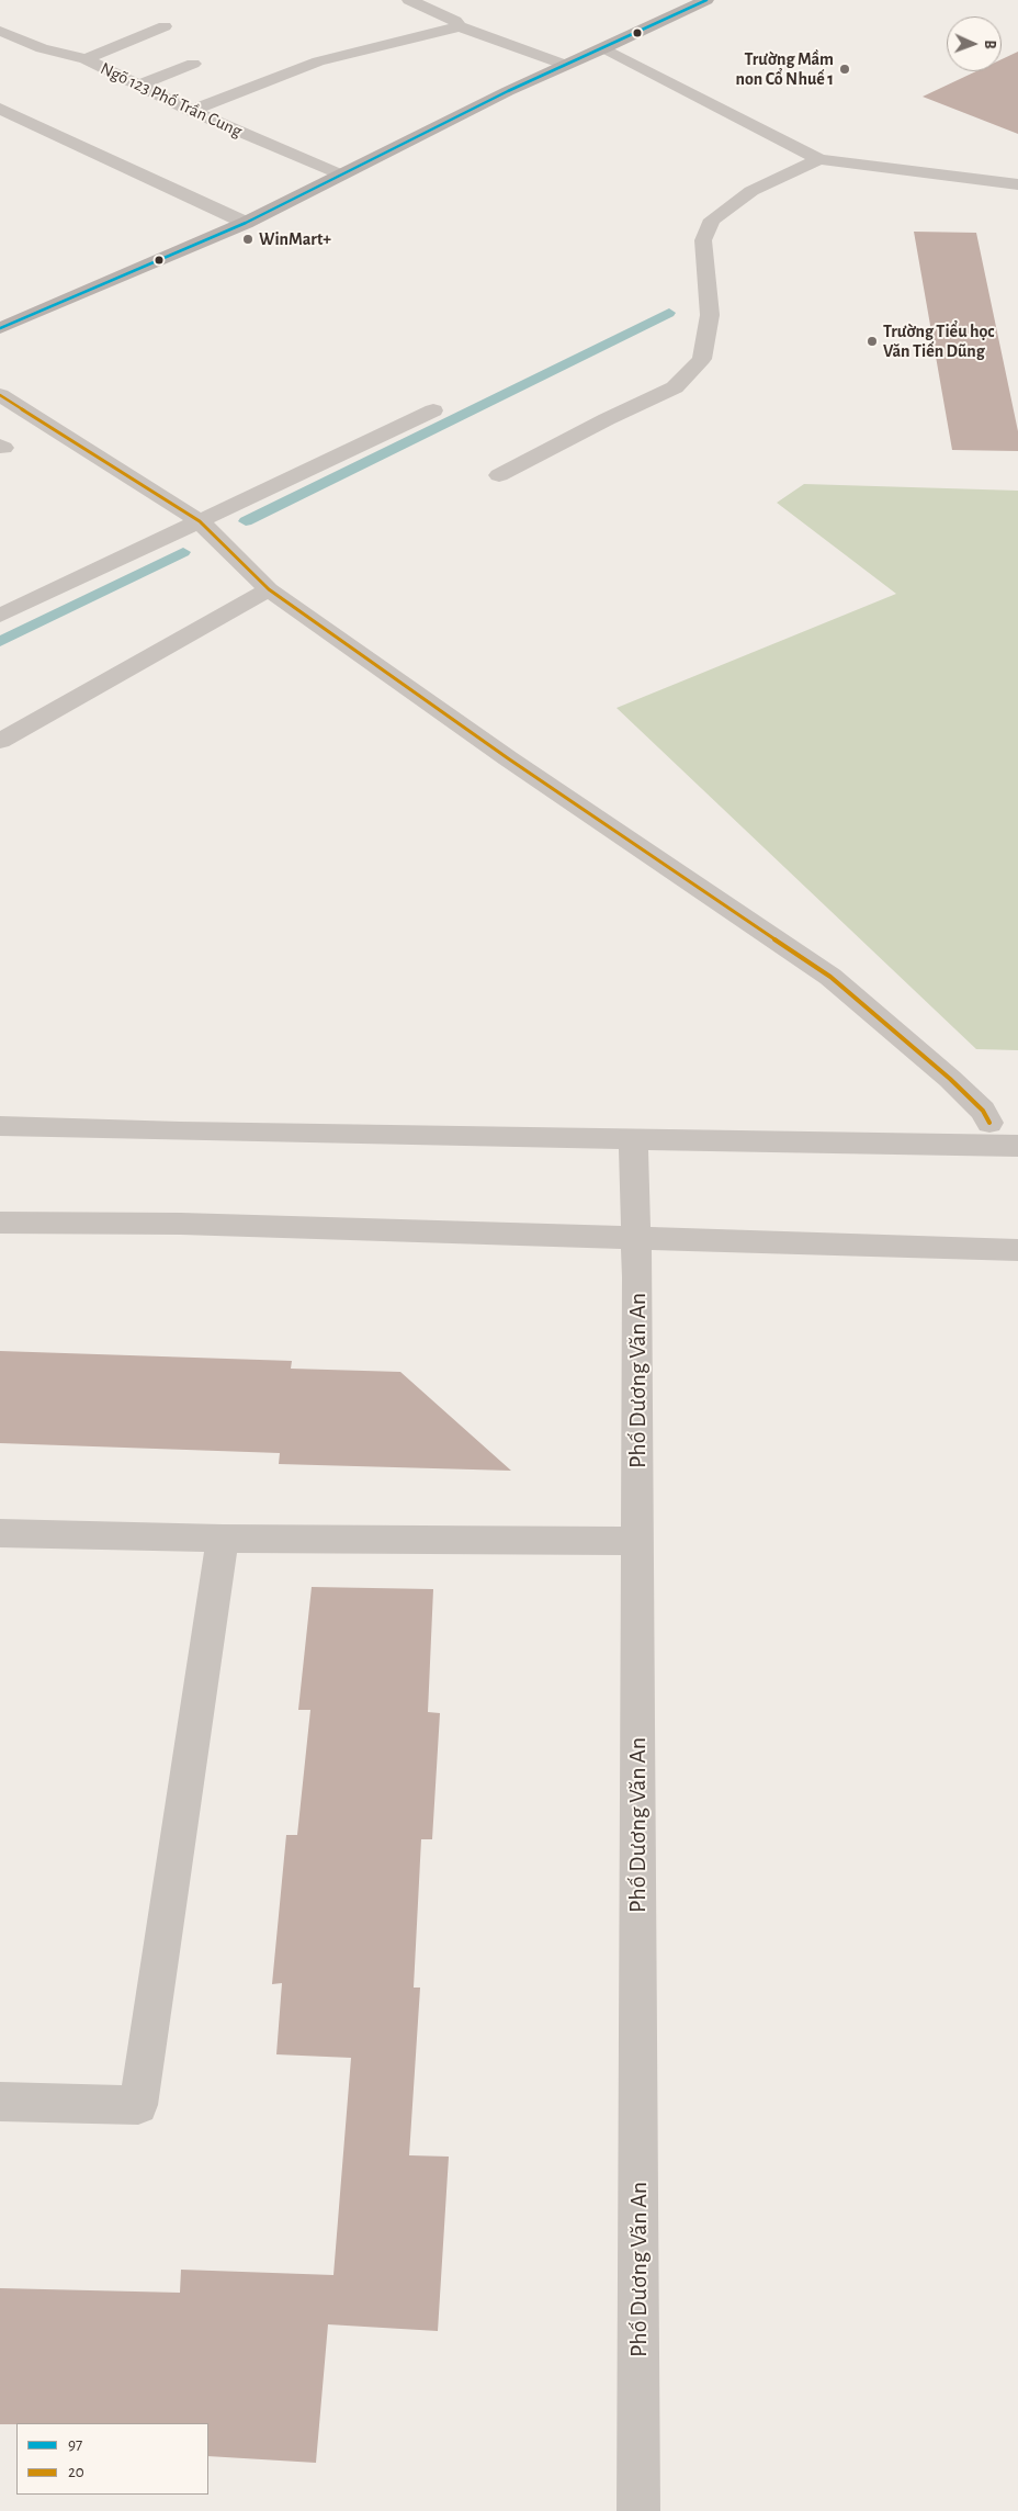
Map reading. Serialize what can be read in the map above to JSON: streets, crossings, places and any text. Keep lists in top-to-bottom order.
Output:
{
  "streets": {
    "street": ["Ngõ 123 Phố Trần Cung", "Phố Dương Văn An"]
  },
  "places": ["Trường Mầm non Cổ Nhuế 1", "WinMart+", "Trường Tiểu học Văn Tiến Dũng"],
  "lines": ["transit line 97", "transit line 20"],
  "legend": ["97", "20"],
  "north": "right"
}
